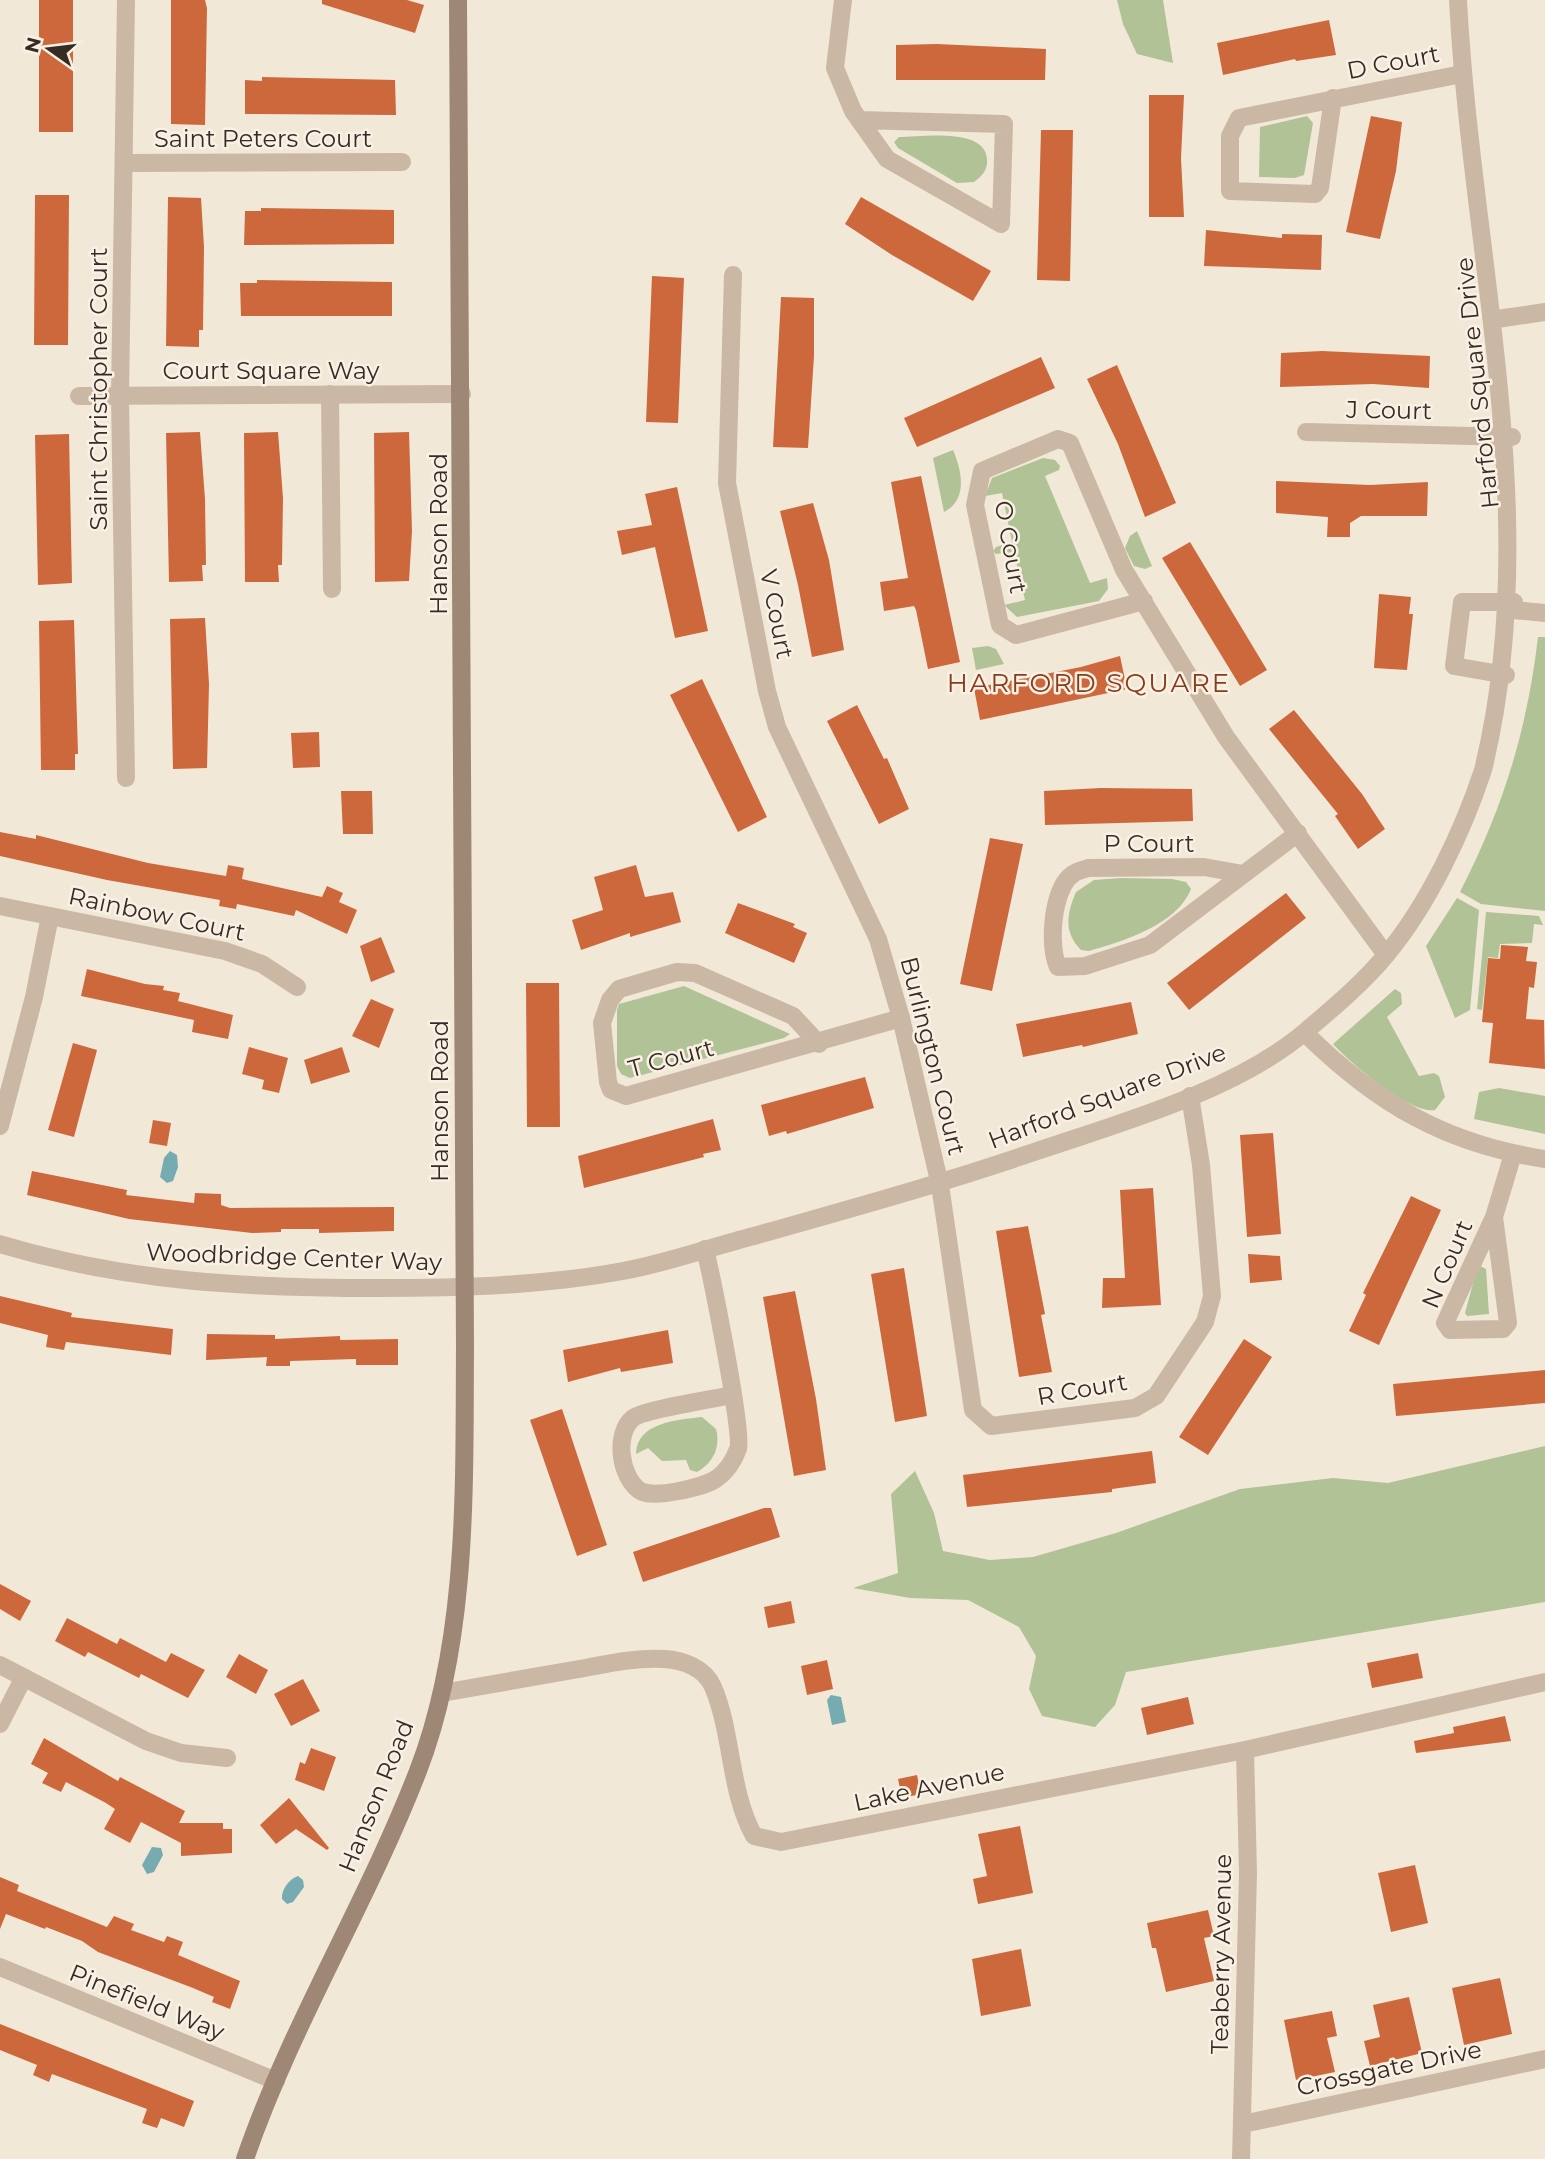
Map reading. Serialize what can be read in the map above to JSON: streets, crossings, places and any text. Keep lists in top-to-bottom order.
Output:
{
  "streets": {
    "street": [
      "D Court",
      "Saint Peters Court",
      "Court Square Way",
      "Harford Square Drive",
      "Saint Christopher Court",
      "J Court",
      "Hanson Road",
      "O Court",
      "V Court",
      "P Court",
      "Rainbow Court",
      "Burlington Court",
      "T Court",
      "Woodbridge Center Way",
      "N Court",
      "R Court",
      "Lake Avenue",
      "Teaberry Avenue",
      "Pinefield Way",
      "Crossgate Drive"
    ]
  },
  "crossings": [
    ["D Court", "Harford Square Drive"],
    ["Saint Peters Court", "Saint Christopher Court"],
    ["Court Square Way", "Saint Christopher Court"],
    ["Court Square Way", "Hanson Road"],
    ["Harford Square Drive", "J Court"],
    ["Harford Square Drive", "Hanson Road"],
    ["Harford Square Drive", "O Court"],
    ["Harford Square Drive", "Burlington Court"],
    ["Harford Square Drive", "Woodbridge Center Way"],
    ["Harford Square Drive", "R Court"],
    ["Hanson Road", "Woodbridge Center Way"],
    ["Hanson Road", "Lake Avenue"],
    ["Hanson Road", "Pinefield Way"],
    ["O Court", "P Court"],
    ["V Court", "Burlington Court"],
    ["Burlington Court", "T Court"],
    ["Burlington Court", "R Court"],
    ["Lake Avenue", "Teaberry Avenue"],
    ["Teaberry Avenue", "Crossgate Drive"]
  ],
  "districts": ["HARFORD SQUARE"],
  "north": "left"
}
